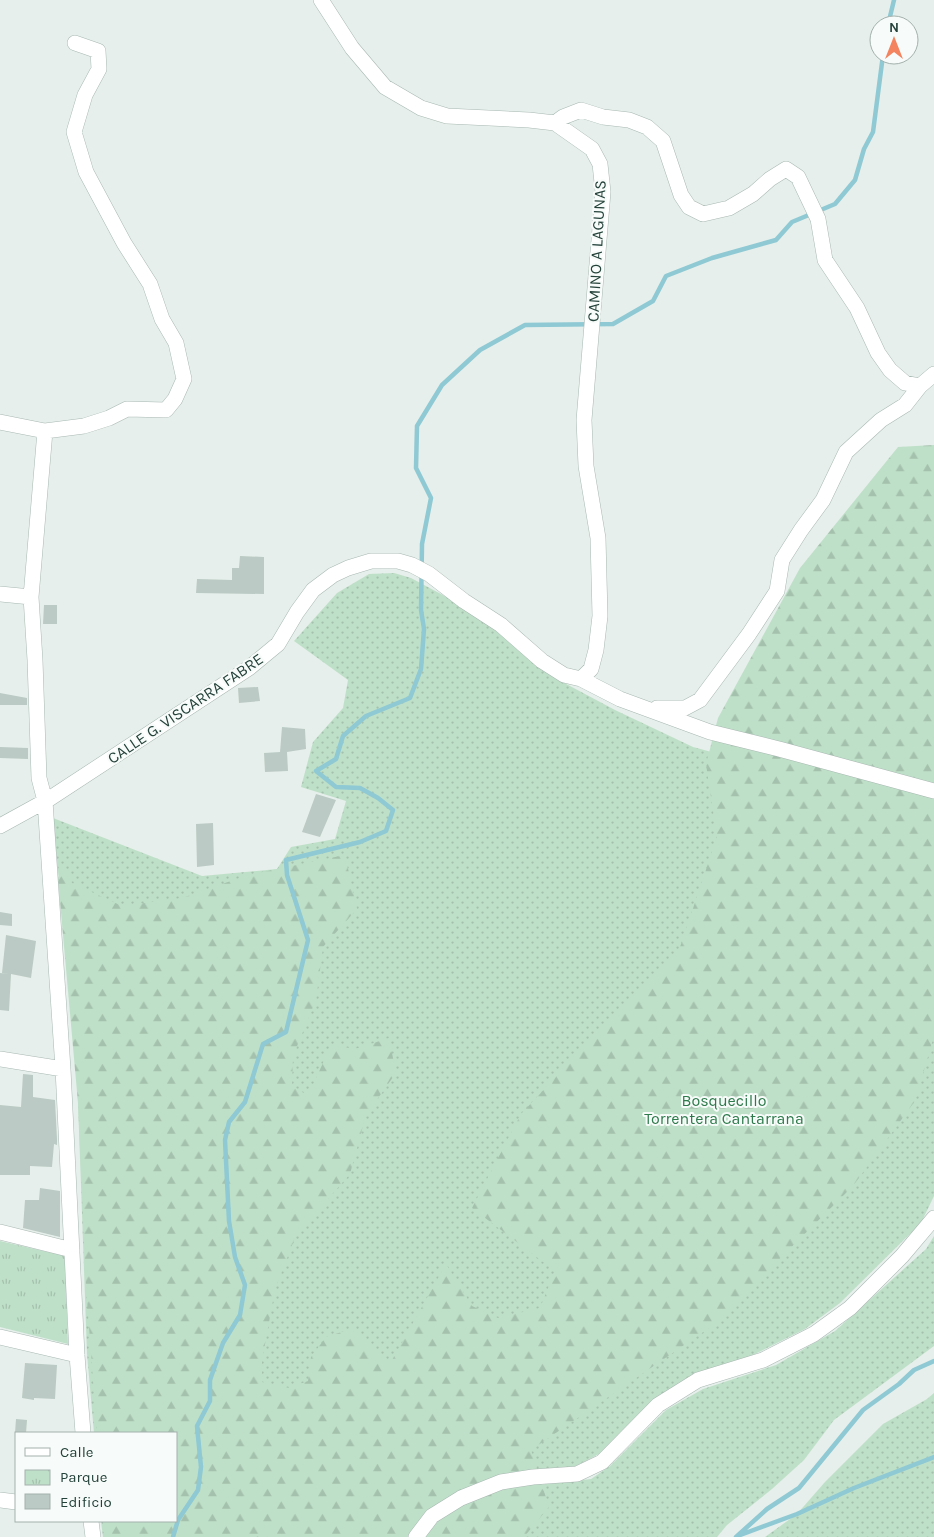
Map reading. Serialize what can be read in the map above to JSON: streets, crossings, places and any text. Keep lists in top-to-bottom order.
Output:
{
  "streets": {
    "street": ["CAMINO A LAGUNAS", "CALLE G. VISCARRA FABRE"]
  },
  "crossings": [
    ["CAMINO A LAGUNAS", "CALLE G. VISCARRA FABRE"]
  ],
  "parks": ["Bosquecillo Torrentera Cantarrana"],
  "legend": ["Calle", "Parque", "Edificio"],
  "north": "top"
}
